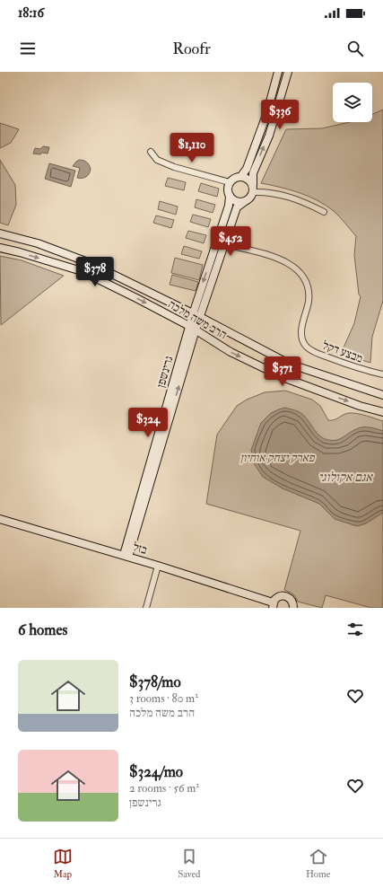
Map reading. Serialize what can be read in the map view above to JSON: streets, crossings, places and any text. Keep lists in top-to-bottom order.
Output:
{
  "streets": {
    "street": [
      "הרב משה מלכה",
      "מבצע דקל",
      "גרינשפן",
      "בזל"
    ]
  },
  "crossings": [
    ["הרב משה מלכה", "גרינשפן"],
    ["מבצע דקל", "גרינשפן"],
    ["גרינשפן", "בזל"]
  ],
  "water": ["אגם אקולוגי"],
  "parks": ["פארק יצחק אוחיון"],
  "page": {
    "status": "18:16",
    "header": "Roofr",
    "price": [
      "$336",
      "$1,110",
      "$452",
      "$378",
      "$371",
      "$324"
    ],
    "heading": "6 homes",
    "list": [
      {
        "name": "$378/mo",
        "note": "3 rooms · 80 m² · הרב משה מלכה"
      },
      {
        "name": "$324/mo",
        "note": "2 rooms · 56 m² · גרינשפן"
      }
    ],
    "tabs": ["Map", "Saved", "Home"]
  }
}
